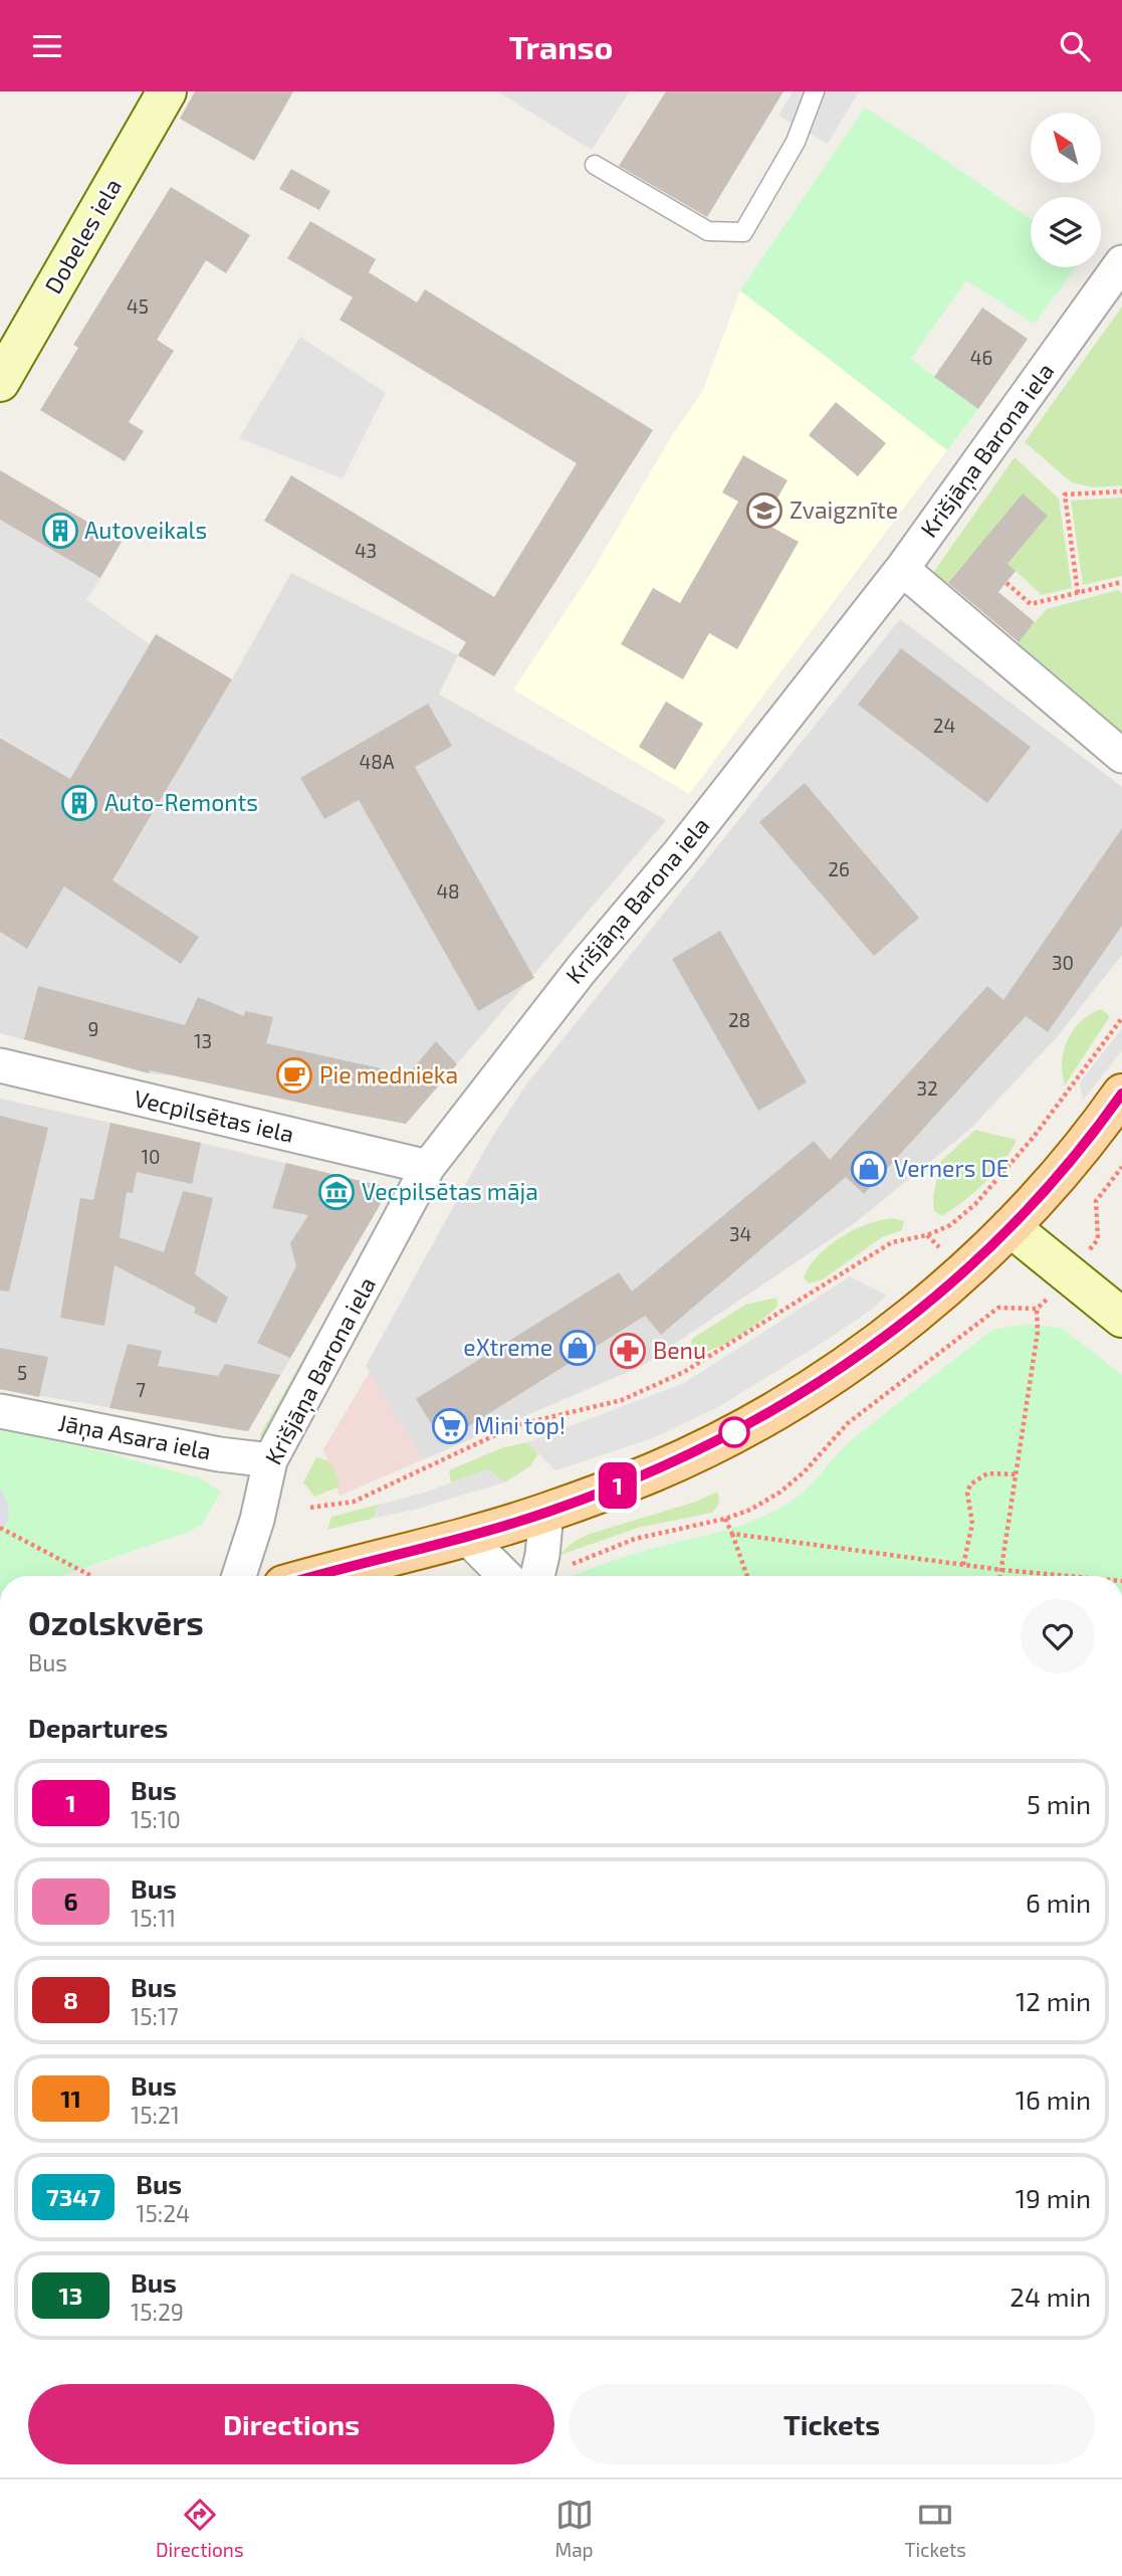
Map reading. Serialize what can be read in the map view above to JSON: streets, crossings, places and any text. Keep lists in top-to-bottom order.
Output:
{
  "streets": {
    "street": [
      "Dobeles iela",
      "Krišjāņa Barona iela",
      "Vecpilsētas iela",
      "Jāņa Asara iela"
    ]
  },
  "crossings": [
    ["Krišjāņa Barona iela", "Vecpilsētas iela"],
    ["Krišjāņa Barona iela", "Jāņa Asara iela"]
  ],
  "places": {
    "school or university": ["Zvaigznīte"],
    "building": ["Autoveikals", "Auto-Remonts"],
    "cafe": ["Pie mednieka"],
    "shop": ["Verners DE", "eXtreme"],
    "museum": ["Vecpilsētas māja"],
    "pharmacy": ["Benu"],
    "supermarket": ["Mini top!"]
  },
  "lines": ["bus line 1"],
  "house_numbers": [
    "45",
    "46",
    "43",
    "24",
    "48A",
    "26",
    "48",
    "30",
    "28",
    "9",
    "13",
    "32",
    "10",
    "34",
    "5",
    "7"
  ],
  "north": "top left",
  "page": {
    "header": "Transo",
    "on_map": "1",
    "heading": [
      ["Ozolskvērs", "Bus"],
      "Departures"
    ],
    "list": [
      {
        "mark": "1",
        "name": "Bus",
        "note": "15:10",
        "value": "5 min"
      },
      {
        "mark": "6",
        "name": "Bus",
        "note": "15:11",
        "value": "6 min"
      },
      {
        "mark": "8",
        "name": "Bus",
        "note": "15:17",
        "value": "12 min"
      },
      {
        "mark": "11",
        "name": "Bus",
        "note": "15:21",
        "value": "16 min"
      },
      {
        "mark": "7347",
        "name": "Bus",
        "note": "15:24",
        "value": "19 min"
      },
      {
        "mark": "13",
        "name": "Bus",
        "note": "15:29",
        "value": "24 min"
      }
    ],
    "buttons": ["Directions", "Tickets"],
    "tabs": ["Directions", "Map", "Tickets"]
  }
}
